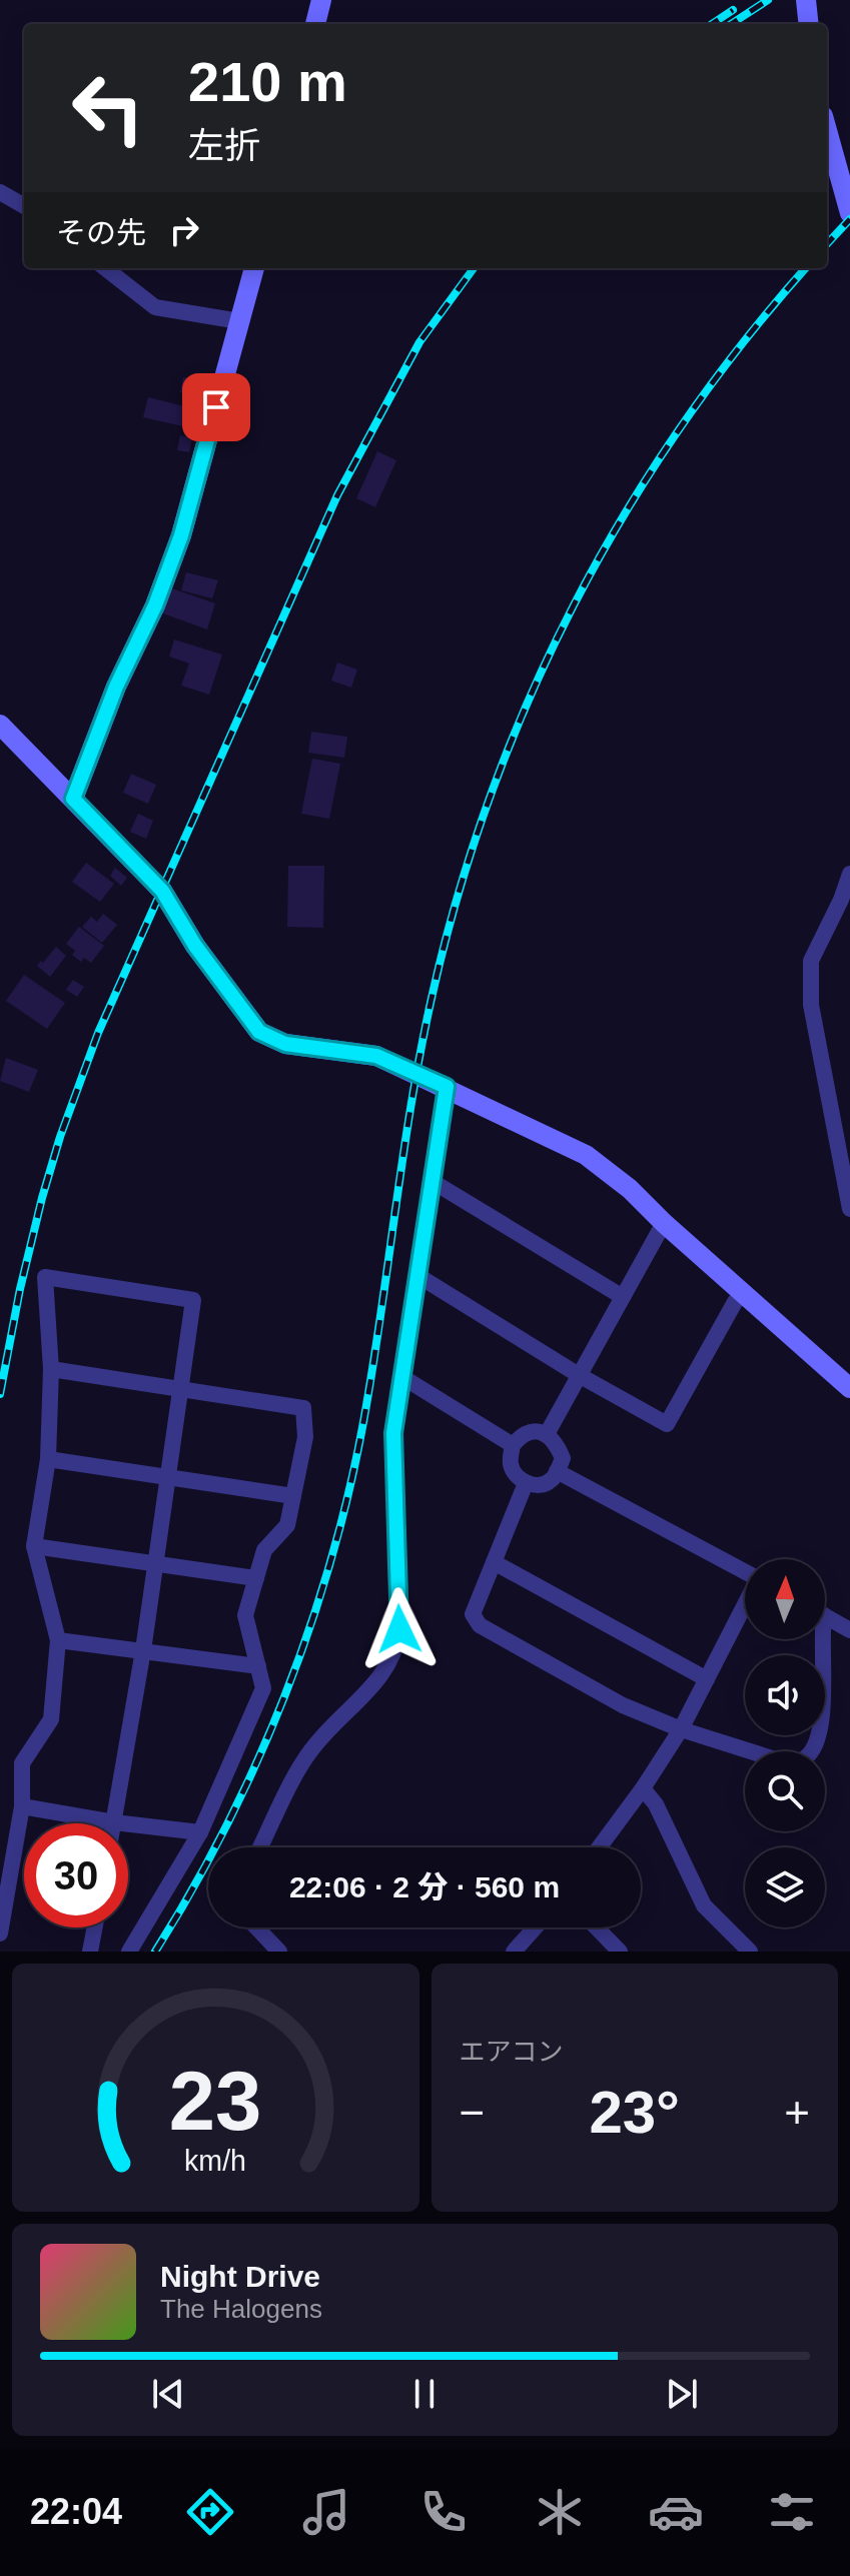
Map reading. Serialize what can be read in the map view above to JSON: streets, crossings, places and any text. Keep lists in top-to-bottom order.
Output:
{
  "north": "top",
  "page": {
    "turn": ["210 m", "左折"],
    "then": "その先",
    "limit": "30",
    "trip": "22:06 · 2 分 · 560 m",
    "tile": "エアコン",
    "heat": ["−", "23°", "+"],
    "song": ["Night Drive", "The Halogens"],
    "tabs": "22:04",
    "gauge": ["23", "km/h"]
  }
}
